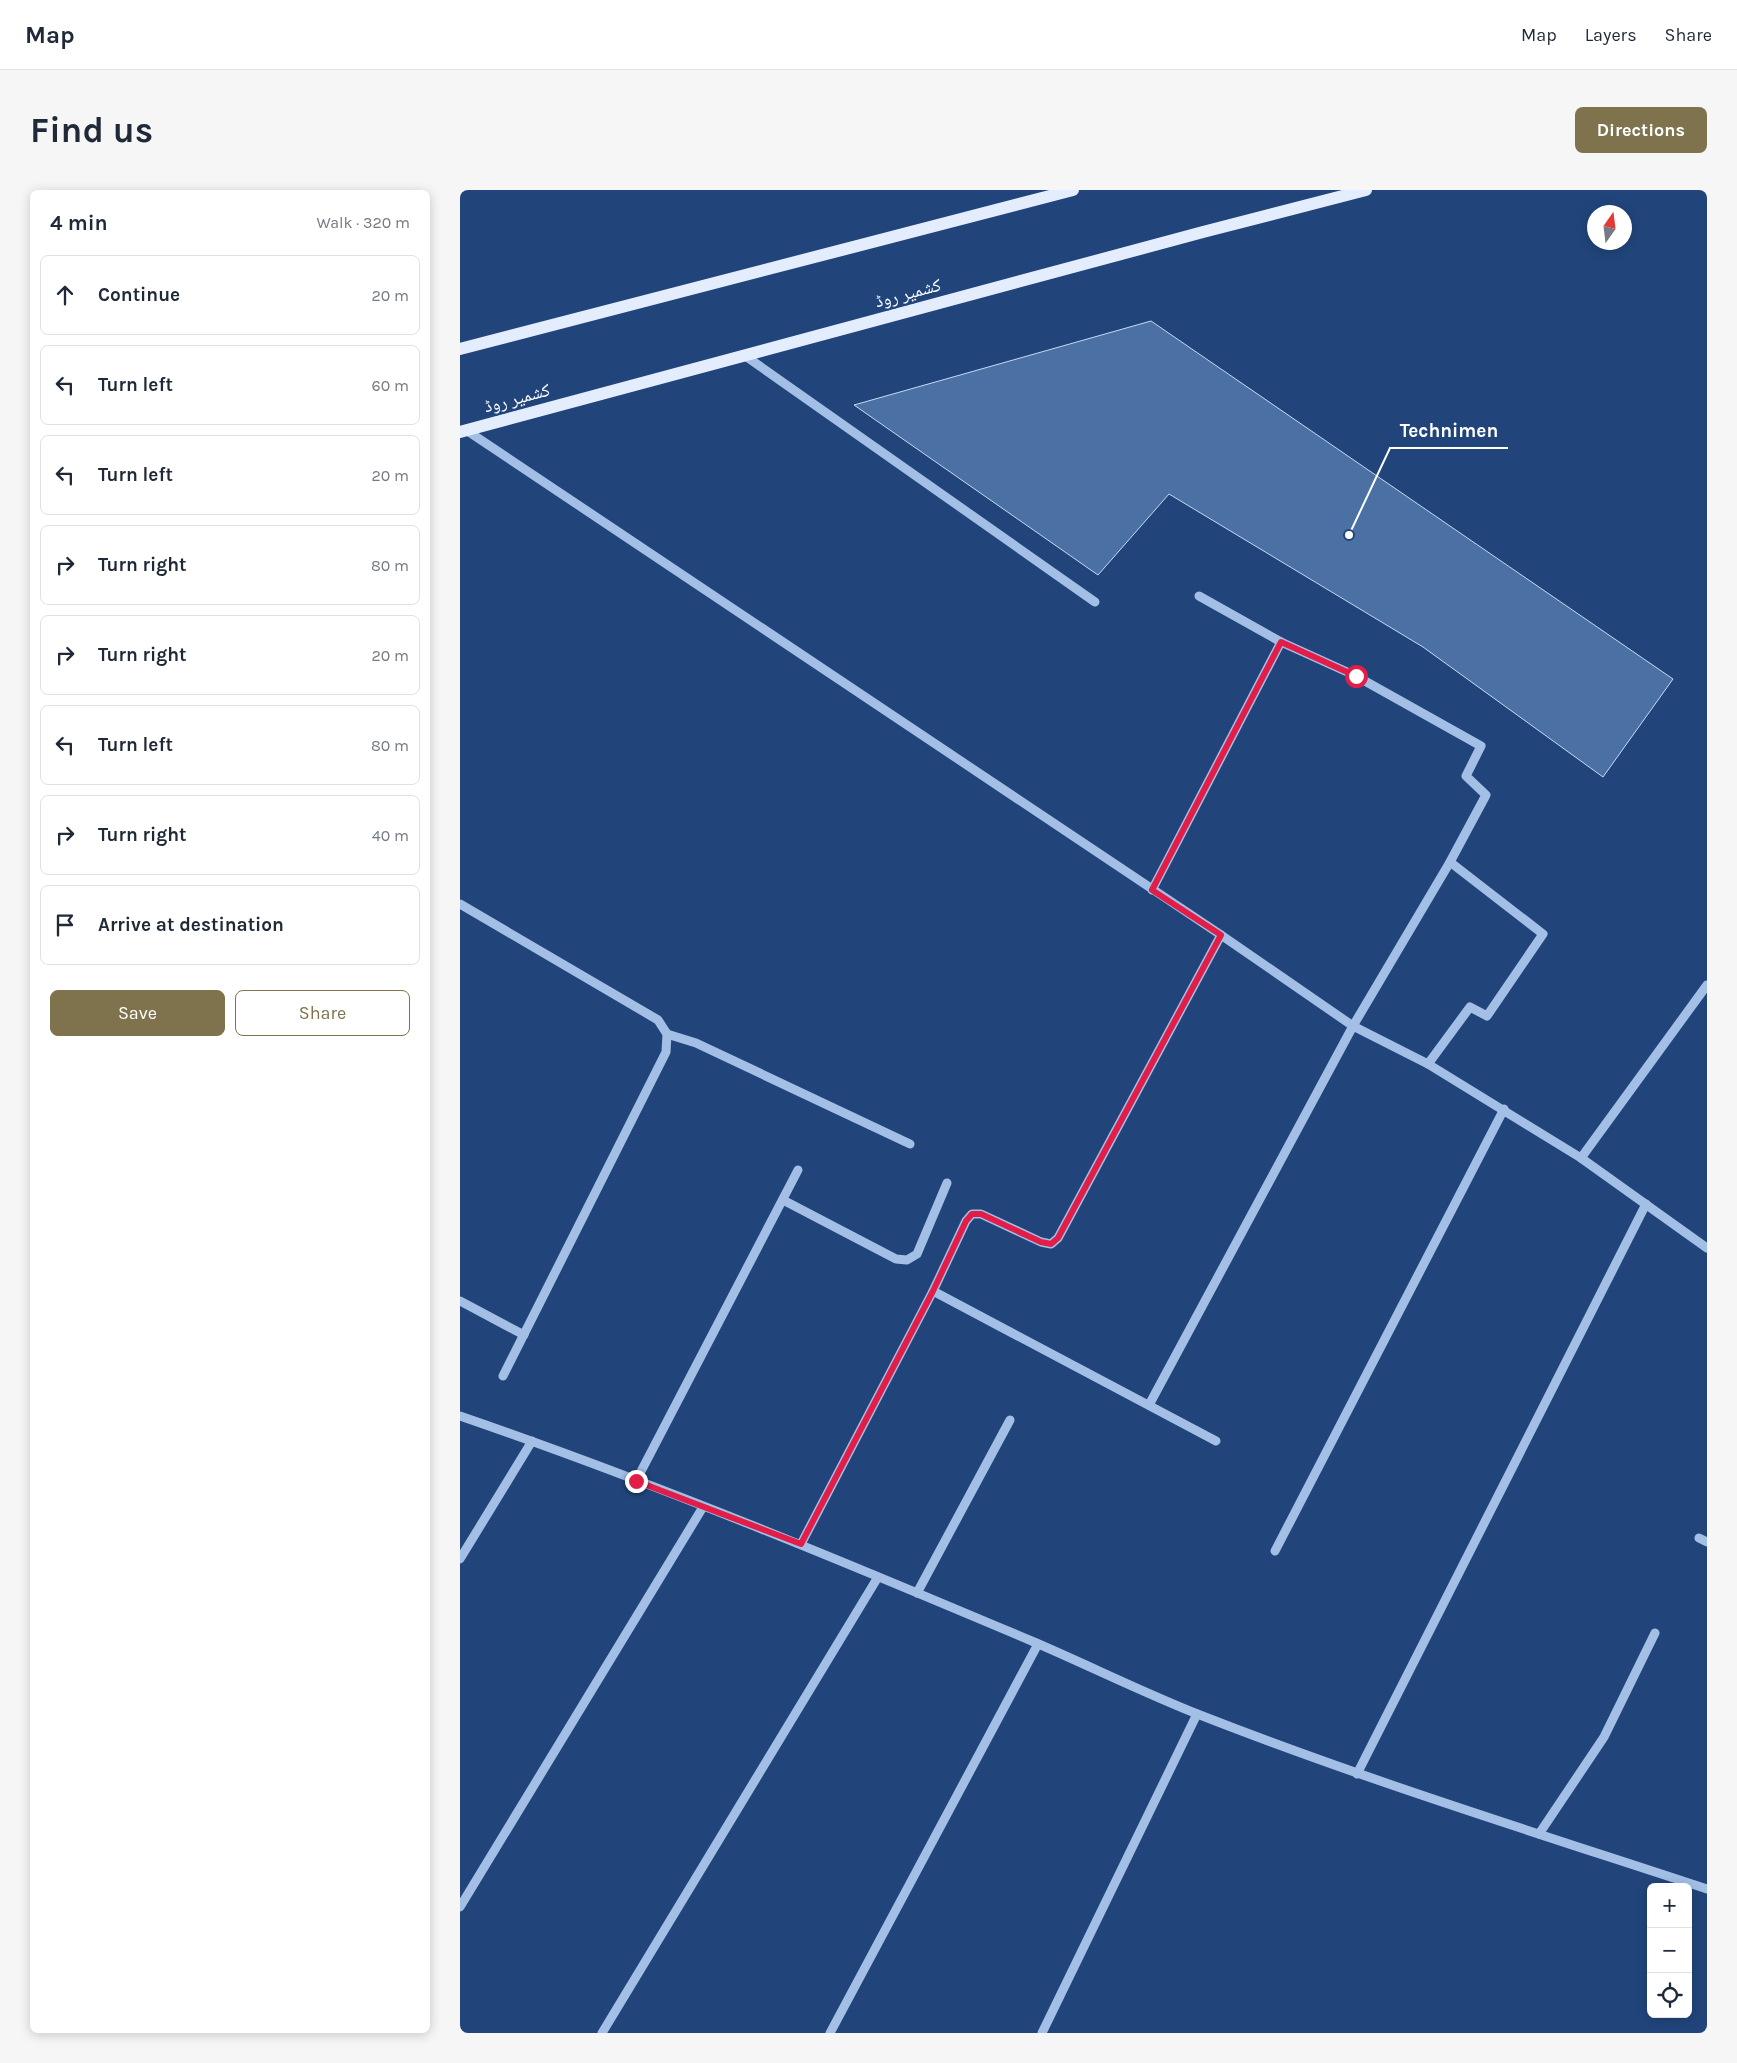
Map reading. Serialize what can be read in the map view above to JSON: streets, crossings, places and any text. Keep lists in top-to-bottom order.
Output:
{
  "streets": {
    "main road": ["کشمیر روڈ"]
  },
  "places": ["Technimen"],
  "north": "top",
  "page": {
    "header": "Map",
    "nav": ["Map", "Layers", "Share"],
    "buttons": [
      "Directions",
      ["Save", "Share"]
    ],
    "title": "Find us",
    "heading": ["4 min", "Walk · 320 m"],
    "list": [
      ["Continue", "20 m"],
      ["Turn left", "60 m"],
      ["Turn left", "20 m"],
      ["Turn right", "80 m"],
      ["Turn right", "20 m"],
      ["Turn left", "80 m"],
      ["Turn right", "40 m"],
      "Arrive at destination"
    ],
    "map_buttons": ["+", "−"]
  }
}
